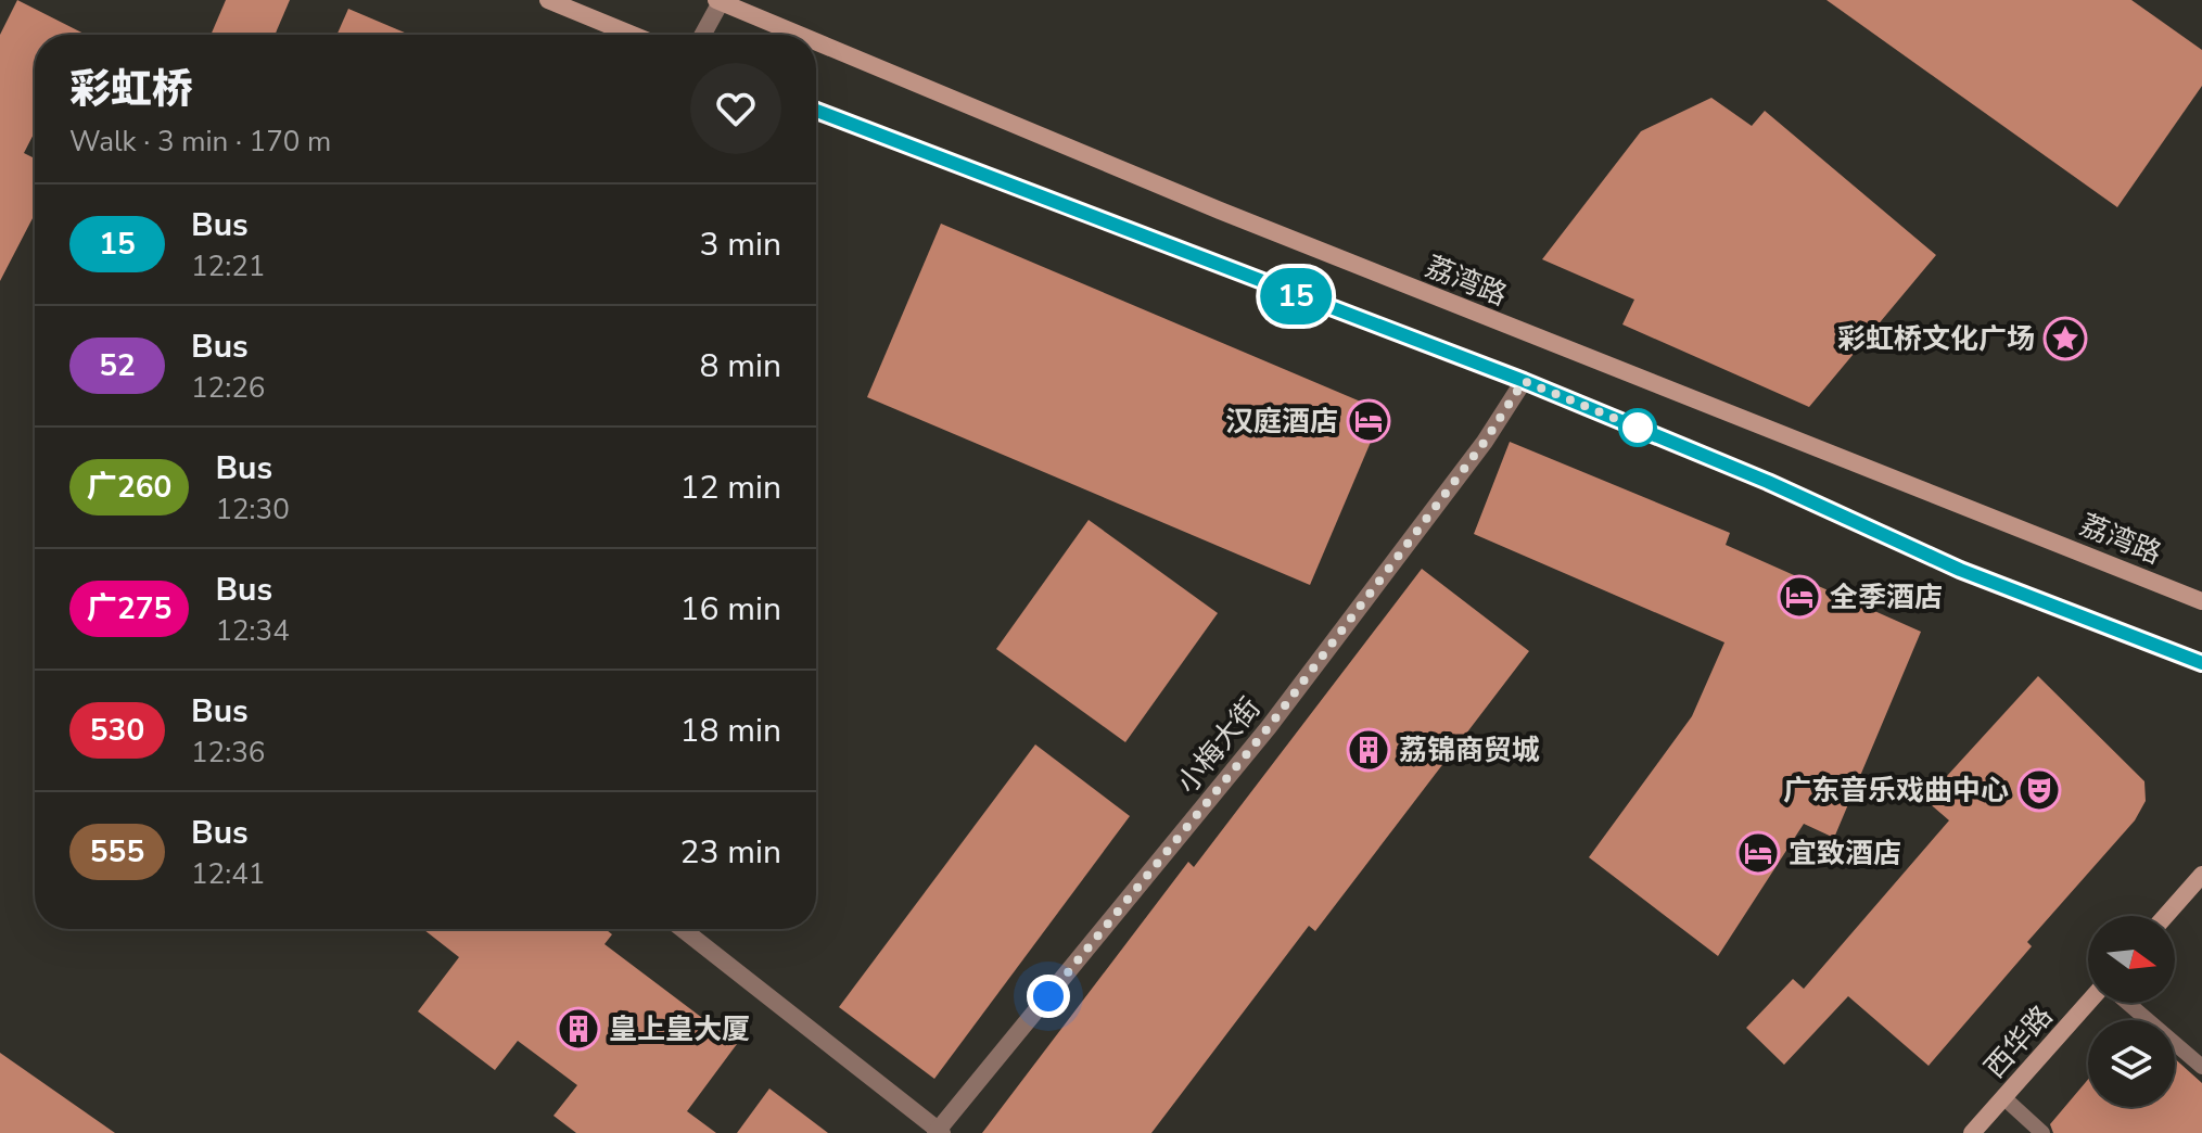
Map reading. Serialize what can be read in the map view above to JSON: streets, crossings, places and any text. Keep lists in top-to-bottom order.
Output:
{
  "streets": {
    "main road": ["荔湾路", "西华路"],
    "street": ["小梅大街"]
  },
  "places": {
    "place": ["彩虹桥文化广场"],
    "hotel": ["汉庭酒店", "全季酒店", "宜致酒店"],
    "building": ["荔锦商贸城", "皇上皇大厦"],
    "theatre": ["广东音乐戏曲中心"]
  },
  "lines": ["bus line 15"],
  "north": "right",
  "page": {
    "on_map": "15",
    "heading": ["彩虹桥", "Walk · 3 min · 170 m"],
    "list": [
      {
        "mark": "15",
        "name": "Bus",
        "note": "12:21",
        "value": "3 min"
      },
      {
        "mark": "52",
        "name": "Bus",
        "note": "12:26",
        "value": "8 min"
      },
      {
        "mark": "广260",
        "name": "Bus",
        "note": "12:30",
        "value": "12 min"
      },
      {
        "mark": "广275",
        "name": "Bus",
        "note": "12:34",
        "value": "16 min"
      },
      {
        "mark": "530",
        "name": "Bus",
        "note": "12:36",
        "value": "18 min"
      },
      {
        "mark": "555",
        "name": "Bus",
        "note": "12:41",
        "value": "23 min"
      }
    ]
  }
}
